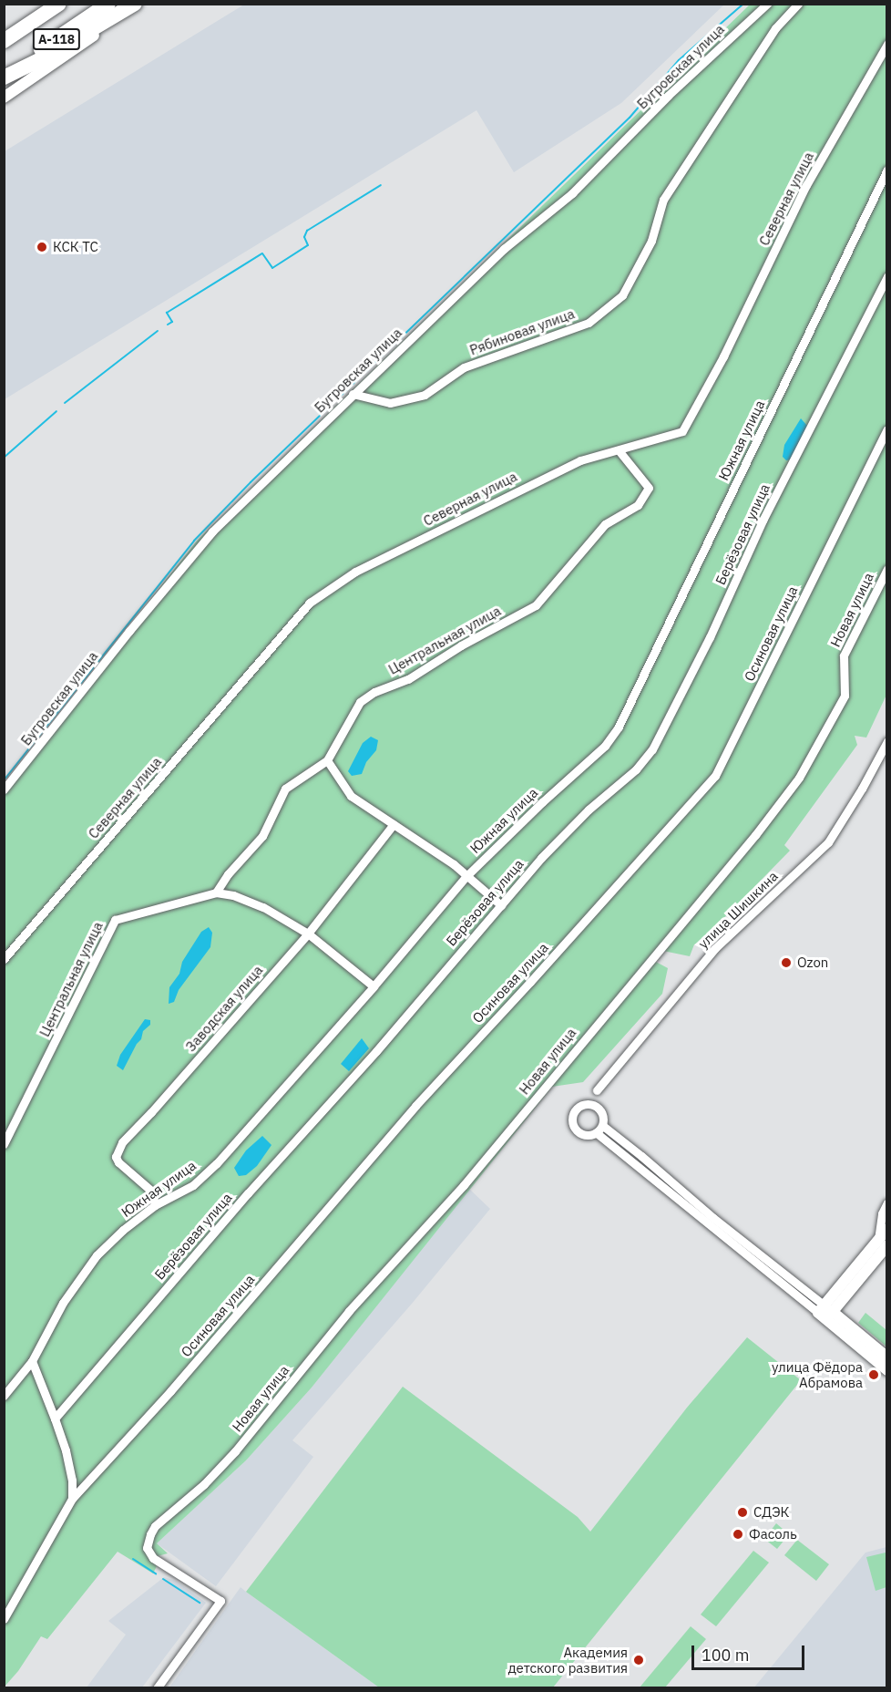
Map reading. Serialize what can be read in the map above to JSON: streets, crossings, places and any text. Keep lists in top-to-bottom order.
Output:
{
  "streets": {
    "highway": ["А-118"],
    "street": [
      "Бугровская улица",
      "Северная улица",
      "Рябиновая улица",
      "Южная улица",
      "Берёзовая улица",
      "Новая улица",
      "Осиновая улица",
      "Центральная улица",
      "улица Шишкина",
      "Заводская улица"
    ]
  },
  "crossings": [
    ["Бугровская улица", "Рябиновая улица"],
    ["Северная улица", "Центральная улица"],
    ["Южная улица", "Заводская улица"]
  ],
  "places": [
    "КСК ТС",
    "Ozon",
    "улица Фёдора Абрамова",
    "СДЭК",
    "Фасоль",
    "Академия детского развития"
  ],
  "scale_bar": "100 m"
}
